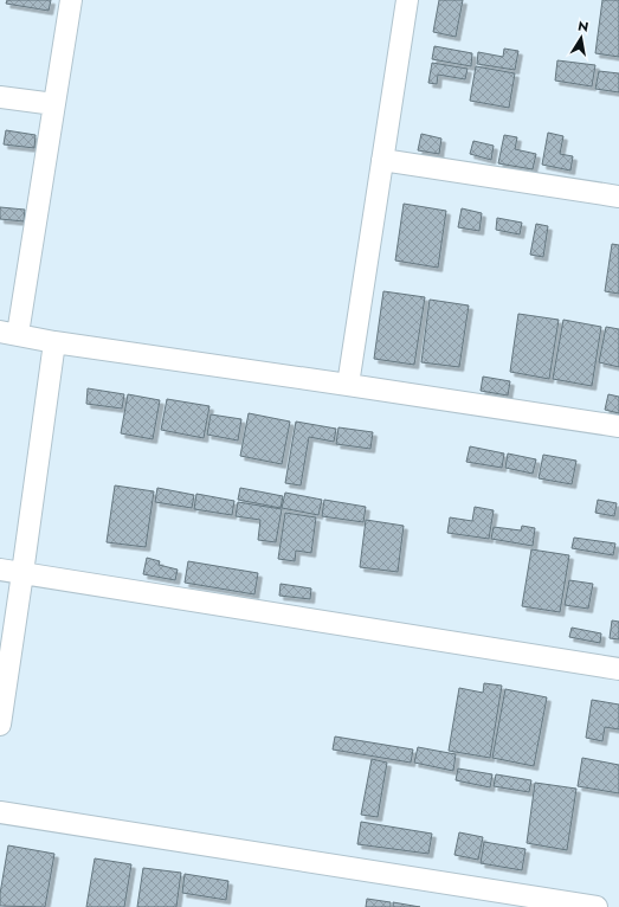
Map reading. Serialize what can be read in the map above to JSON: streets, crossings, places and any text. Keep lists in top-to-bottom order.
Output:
{
  "north": "top"
}
